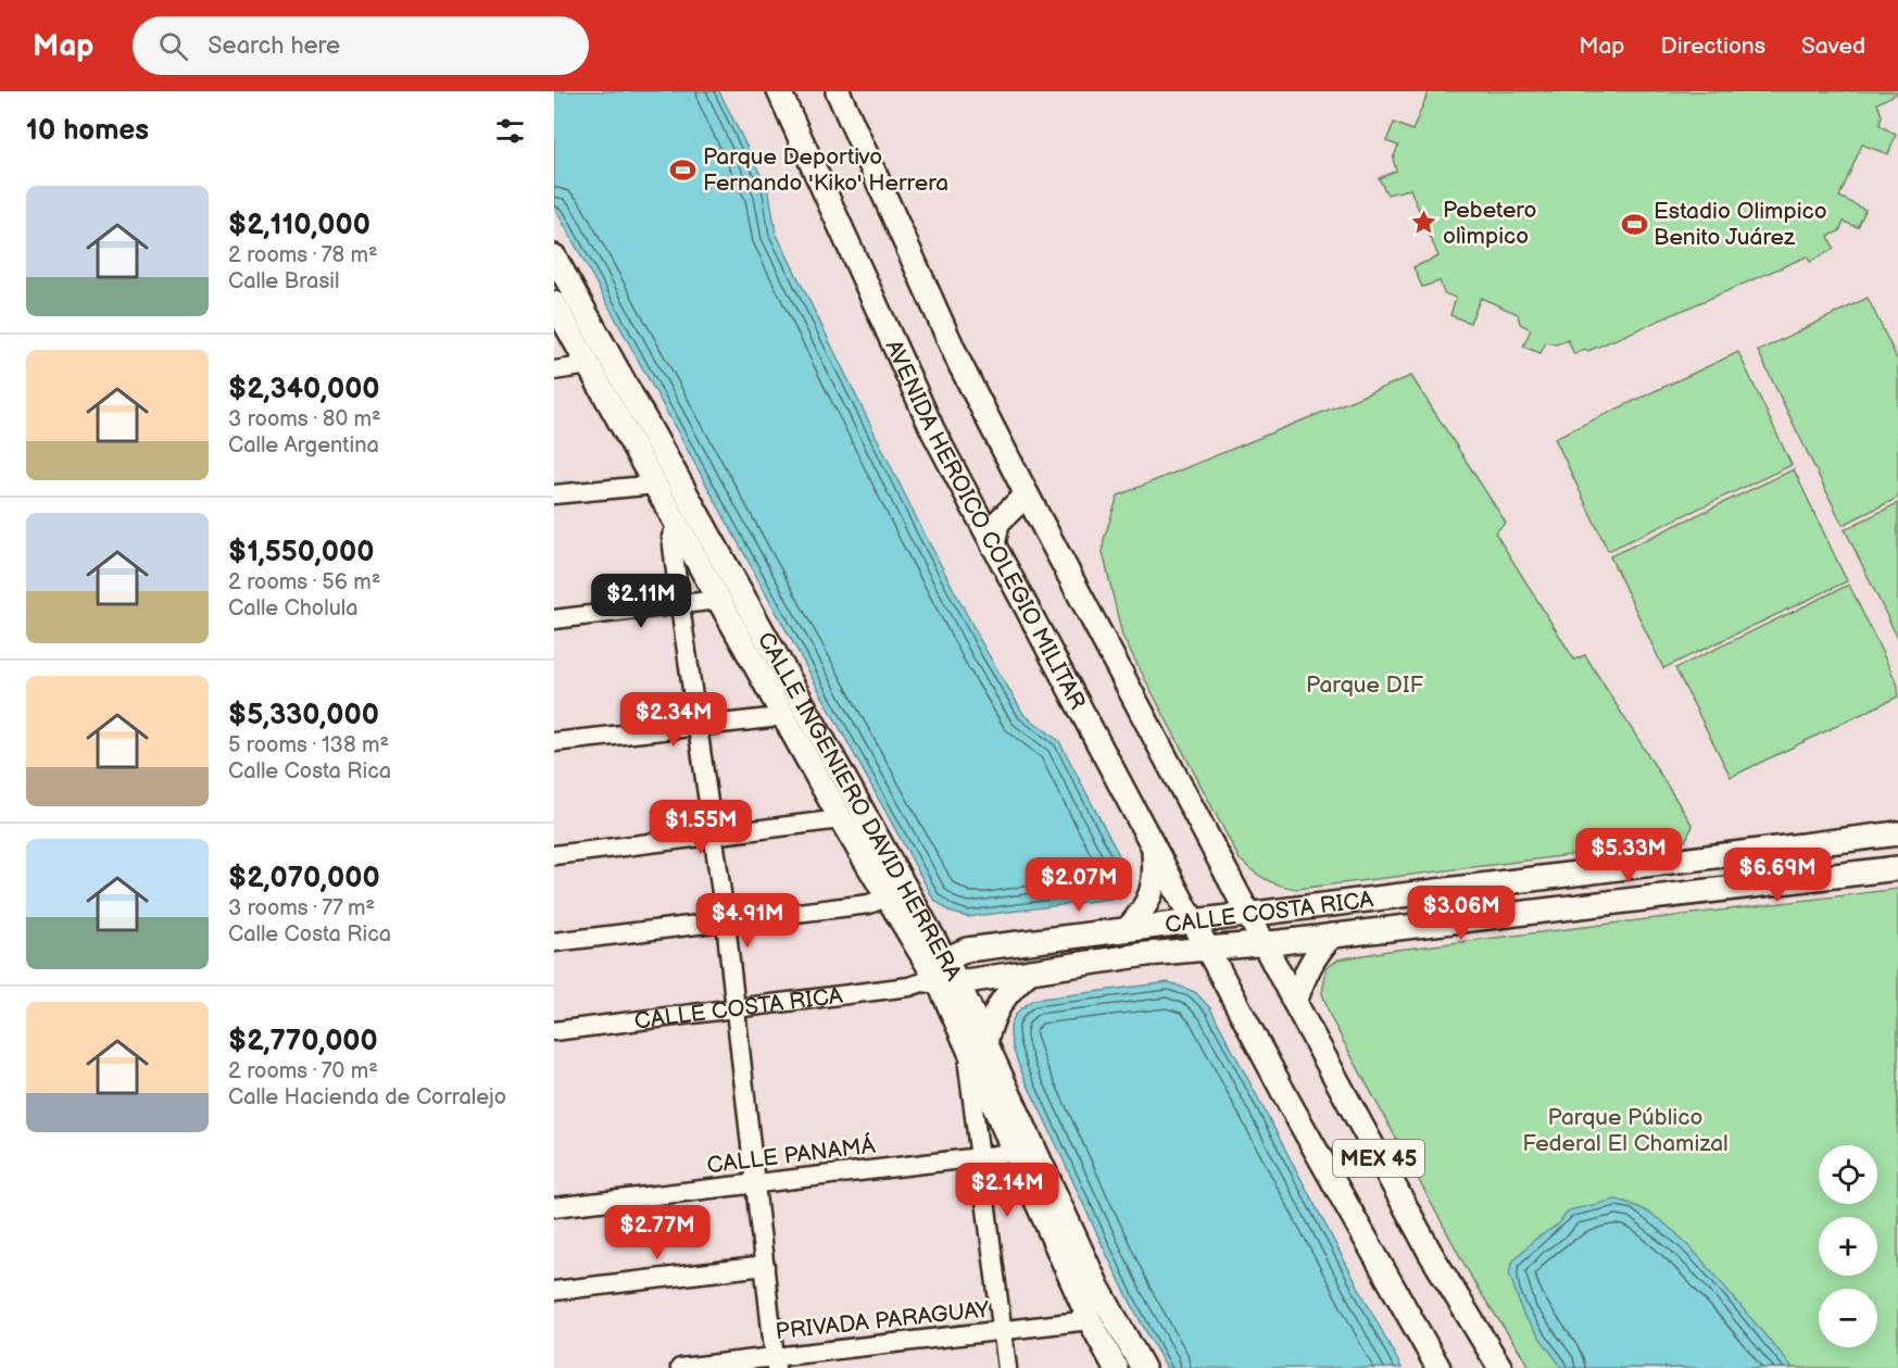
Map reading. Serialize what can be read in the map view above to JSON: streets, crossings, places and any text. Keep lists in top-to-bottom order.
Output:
{
  "streets": {
    "main road": [
      "AVENIDA HEROICO COLEGIO MILITAR",
      "CALLE INGENIERO DAVID HERRERA",
      "CALLE COSTA RICA",
      "MEX 45"
    ],
    "street": ["CALLE PANAMÁ", "PRIVADA PARAGUAY"]
  },
  "crossings": [
    ["AVENIDA HEROICO COLEGIO MILITAR", "CALLE COSTA RICA"],
    ["AVENIDA HEROICO COLEGIO MILITAR", "MEX 45"],
    ["CALLE INGENIERO DAVID HERRERA", "CALLE COSTA RICA"],
    ["CALLE INGENIERO DAVID HERRERA", "CALLE PANAMÁ"],
    ["CALLE INGENIERO DAVID HERRERA", "PRIVADA PARAGUAY"],
    ["CALLE COSTA RICA", "MEX 45"]
  ],
  "parks": ["Parque DIF", "Parque Público Federal El Chamizal"],
  "places": {
    "sports": ["Parque Deportivo Fernando 'Kiko' Herrera", "Estadio Olimpico Benito Juárez"],
    "place": ["Pebetero olìmpico"]
  },
  "page": {
    "header": "Map",
    "search": "Search here",
    "nav": ["Map", "Directions", "Saved"],
    "heading": "10 homes",
    "list": [
      {
        "name": "$2,110,000",
        "note": "2 rooms · 78 m² · Calle Brasil"
      },
      {
        "name": "$2,340,000",
        "note": "3 rooms · 80 m² · Calle Argentina"
      },
      {
        "name": "$1,550,000",
        "note": "2 rooms · 56 m² · Calle Cholula"
      },
      {
        "name": "$5,330,000",
        "note": "5 rooms · 138 m² · Calle Costa Rica"
      },
      {
        "name": "$2,070,000",
        "note": "3 rooms · 77 m² · Calle Costa Rica"
      },
      {
        "name": "$2,770,000",
        "note": "2 rooms · 70 m² · Calle Hacienda de Corralejo"
      }
    ],
    "price": [
      "$2.11M",
      "$2.34M",
      "$1.55M",
      "$5.33M",
      "$6.69M",
      "$2.07M",
      "$3.06M",
      "$4.91M",
      "$2.14M",
      "$2.77M"
    ],
    "map_buttons": ["+", "−"]
  }
}
